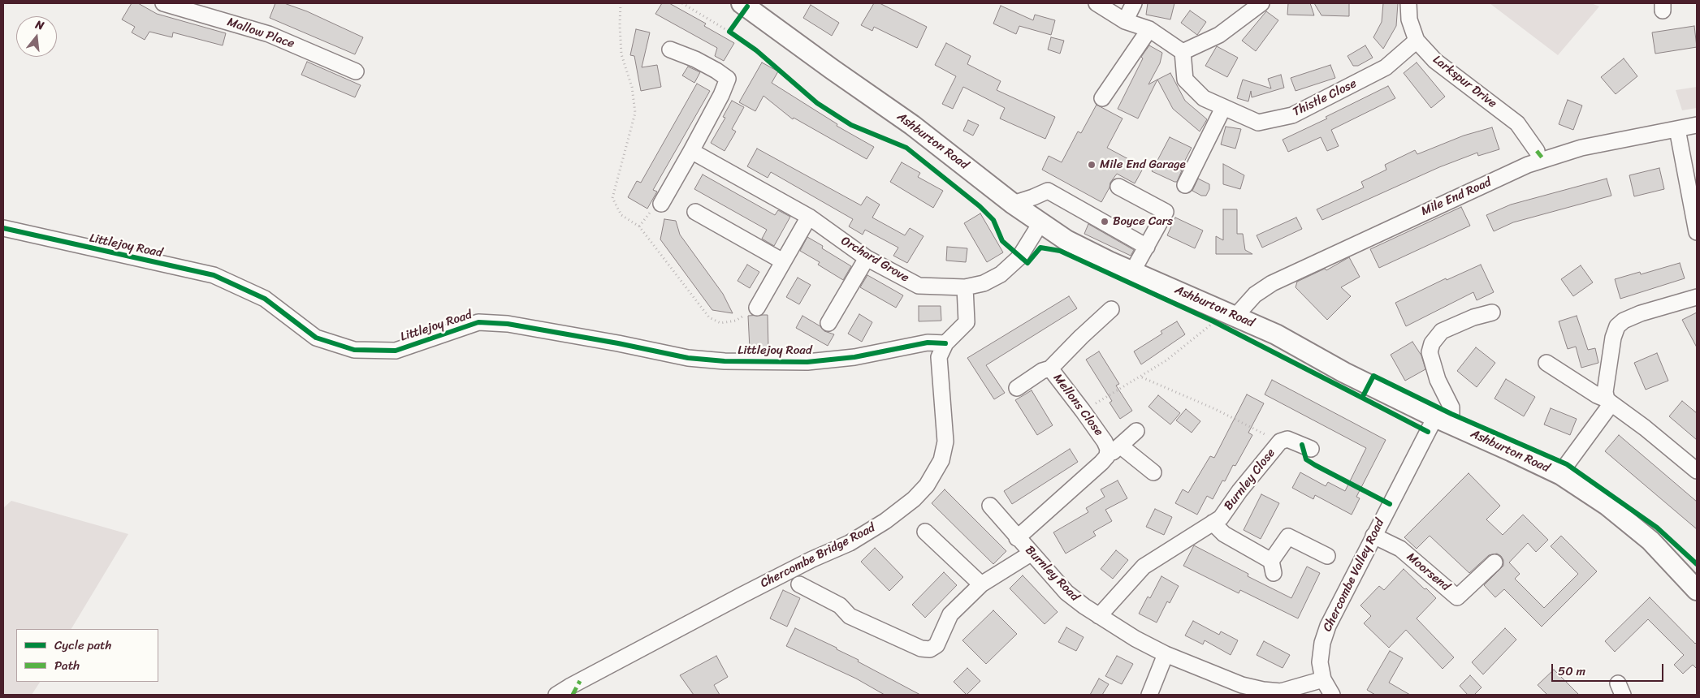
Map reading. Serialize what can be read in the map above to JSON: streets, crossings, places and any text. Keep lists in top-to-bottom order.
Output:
{
  "streets": {
    "main road": ["Ashburton Road"],
    "street": [
      "Mallow Place",
      "Larkspur Drive",
      "Thistle Close",
      "Mile End Road",
      "Littlejoy Road",
      "Orchard Grove",
      "Mellons Close",
      "Burnley Close",
      "Chercombe Bridge Road",
      "Moorsend",
      "Burnley Road",
      "Chercombe Valley Road"
    ]
  },
  "crossings": [
    ["Larkspur Drive", "Thistle Close"],
    ["Ashburton Road", "Mile End Road"],
    ["Ashburton Road", "Orchard Grove"],
    ["Ashburton Road", "Chercombe Valley Road"],
    ["Littlejoy Road", "Chercombe Bridge Road"],
    ["Orchard Grove", "Chercombe Bridge Road"],
    ["Burnley Close", "Burnley Road"],
    ["Moorsend", "Chercombe Valley Road"],
    ["Burnley Road", "Chercombe Valley Road"]
  ],
  "places": ["Mile End Garage", "Boyce Cars"],
  "legend": ["Cycle path", "Path"],
  "scale_bar": "50 m",
  "north": "top"
}
